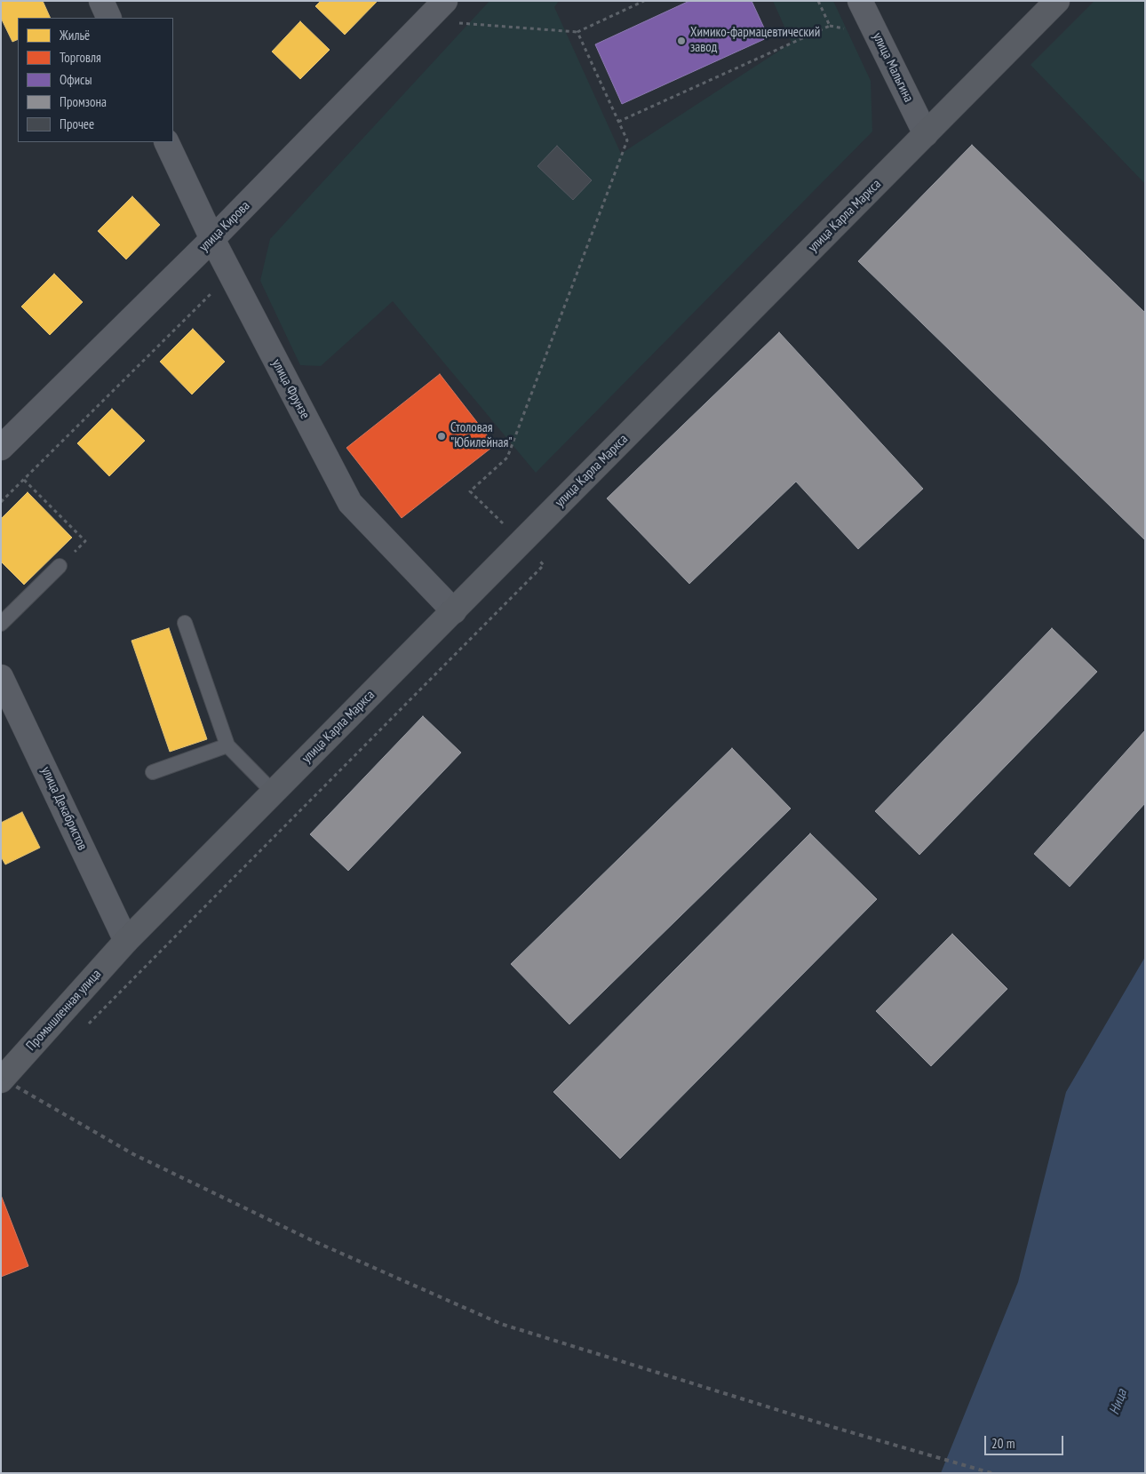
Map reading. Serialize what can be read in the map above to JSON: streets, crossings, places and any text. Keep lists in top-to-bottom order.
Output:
{
  "streets": {
    "street": [
      "улица Мальгина",
      "улица Карла Маркса",
      "улица Кирова",
      "улица Фрунзе",
      "улица Декабристов",
      "Промышленная улица"
    ]
  },
  "crossings": [
    ["улица Мальгина", "улица Карла Маркса"],
    ["улица Карла Маркса", "улица Фрунзе"],
    ["улица Карла Маркса", "улица Декабристов"],
    ["улица Карла Маркса", "Промышленная улица"],
    ["улица Кирова", "улица Фрунзе"],
    ["улица Декабристов", "Промышленная улица"]
  ],
  "water": ["Ница"],
  "places": ["Химико-фармацевтический завод", "Столовая \"Юбилейная\""],
  "legend": [
    "Жильё",
    "Торговля",
    "Офисы",
    "Промзона",
    "Прочее"
  ],
  "scale_bar": "20 m"
}
